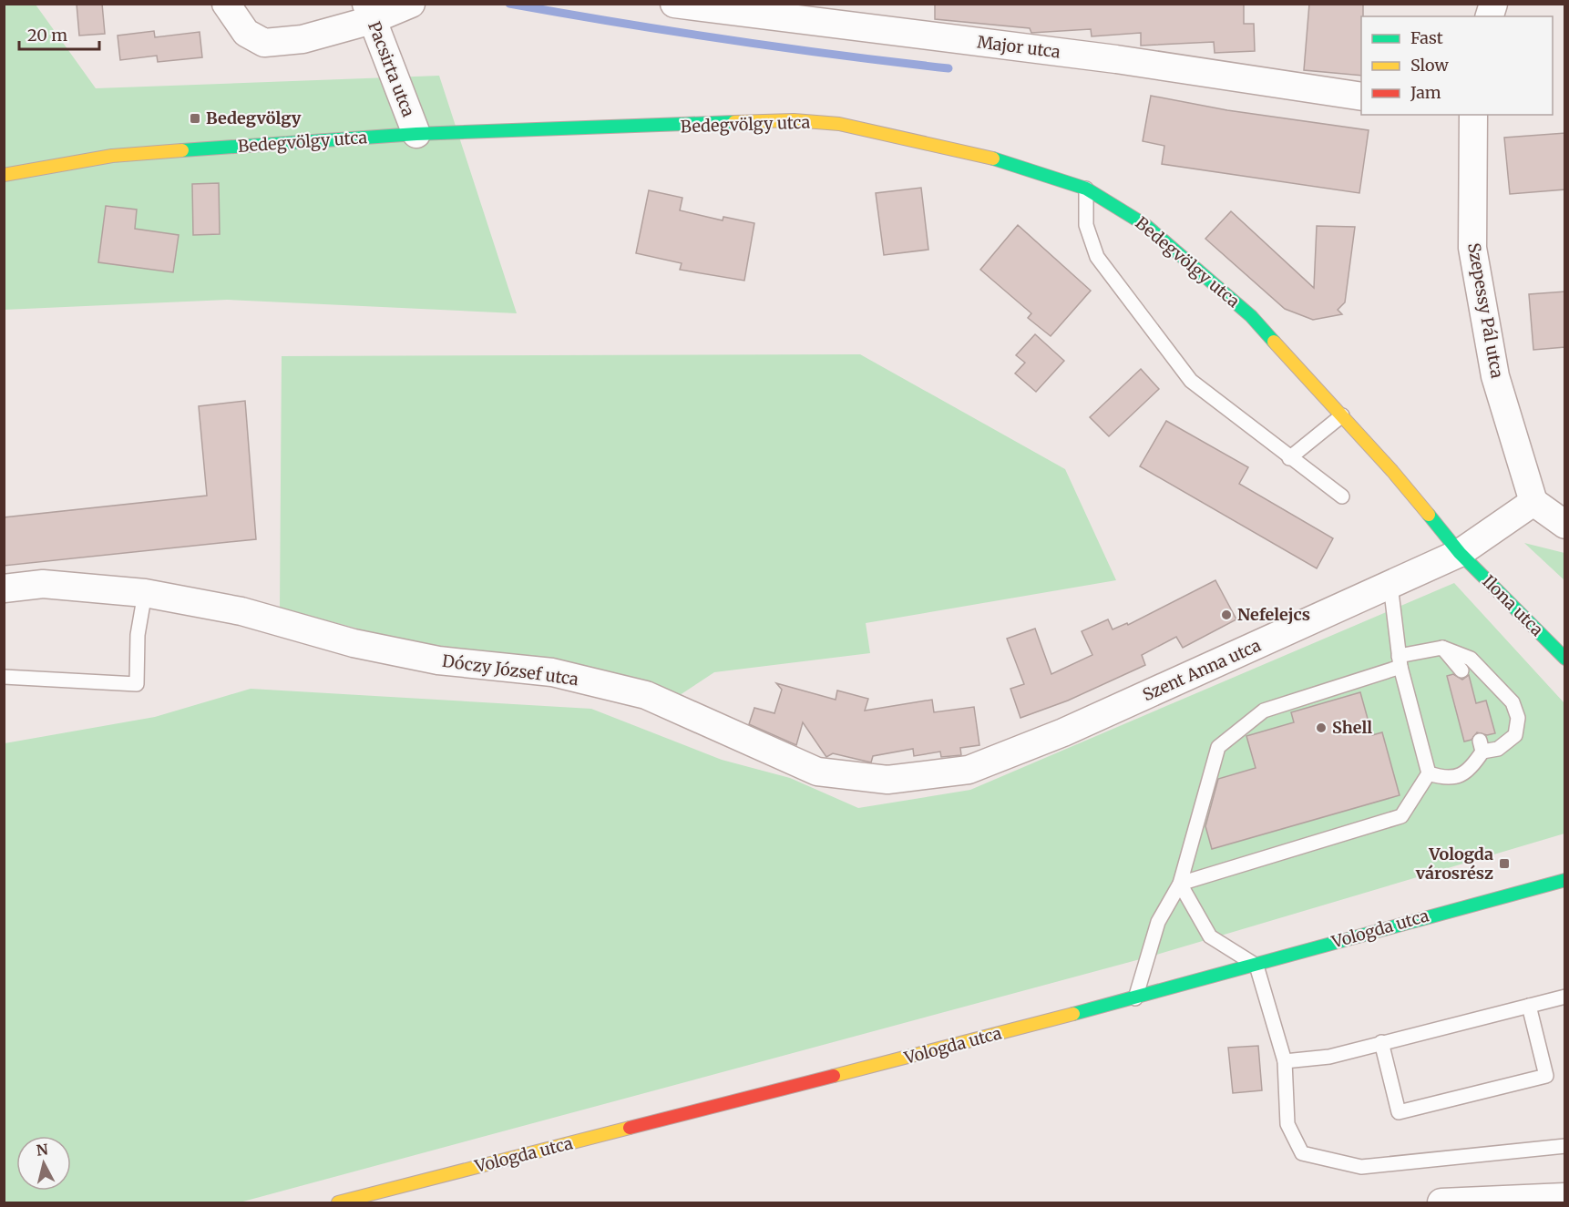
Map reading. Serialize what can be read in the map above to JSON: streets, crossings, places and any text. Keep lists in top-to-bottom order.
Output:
{
  "streets": {
    "street": [
      "Major utca",
      "Pacsirta utca",
      "Bedegvölgy utca",
      "Szepessy Pál utca",
      "Ilona utca",
      "Dóczy József utca",
      "Szent Anna utca",
      "Vologda utca"
    ]
  },
  "crossings": [
    ["Pacsirta utca", "Bedegvölgy utca"],
    ["Bedegvölgy utca", "Ilona utca"],
    ["Bedegvölgy utca", "Szent Anna utca"],
    ["Szepessy Pál utca", "Szent Anna utca"],
    ["Ilona utca", "Szent Anna utca"],
    ["Dóczy József utca", "Szent Anna utca"]
  ],
  "places": {
    "transit": ["Bedegvölgy", "Vologda városrész"],
    "other": ["Nefelejcs", "Shell"]
  },
  "legend": ["Fast", "Slow", "Jam"],
  "scale_bar": "20 m",
  "north": "top"
}
